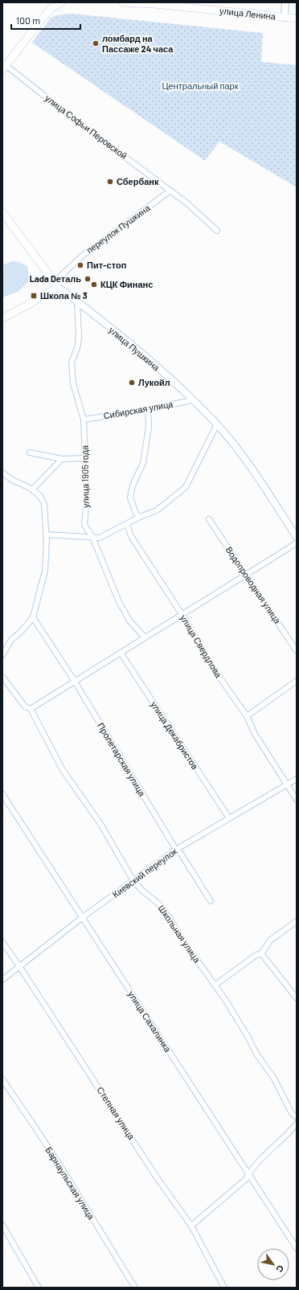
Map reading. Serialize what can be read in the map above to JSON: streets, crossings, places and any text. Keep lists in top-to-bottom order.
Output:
{
  "streets": {
    "main road": ["улица Ленина", "улица Пушкина"],
    "street": [
      "улица Софьи Перовской",
      "переулок Пушкина",
      "Сибирская улица",
      "улица 1905 года",
      "Водопроводная улица",
      "улица Свердлова",
      "улица Декабристов",
      "Пролетарская улица",
      "Киевский переулок",
      "Школьная улица",
      "улица Сахалинка",
      "Степная улица",
      "Барнаульская улица"
    ]
  },
  "crossings": [
    ["улица Софьи Перовской", "переулок Пушкина"],
    ["переулок Пушкина", "улица Пушкина"],
    ["улица Пушкина", "Сибирская улица"],
    ["улица Пушкина", "улица 1905 года"],
    ["Сибирская улица", "улица 1905 года"],
    ["улица Свердлова", "Киевский переулок"],
    ["улица Декабристов", "Киевский переулок"],
    ["Пролетарская улица", "Киевский переулок"],
    ["Киевский переулок", "Школьная улица"],
    ["Киевский переулок", "улица Сахалинка"],
    ["Киевский переулок", "Степная улица"]
  ],
  "parks": ["Центральный парк"],
  "places": {
    "other": [
      "ломбард на Пассаже 24 часа",
      "Сбербанк",
      "Пит-стоп",
      "Lada Dеталь",
      "КЦК Финанс",
      "Лукойл"
    ],
    "transit": ["Школа № 3"]
  },
  "scale_bar": "100 m",
  "north": "bottom right"
}
